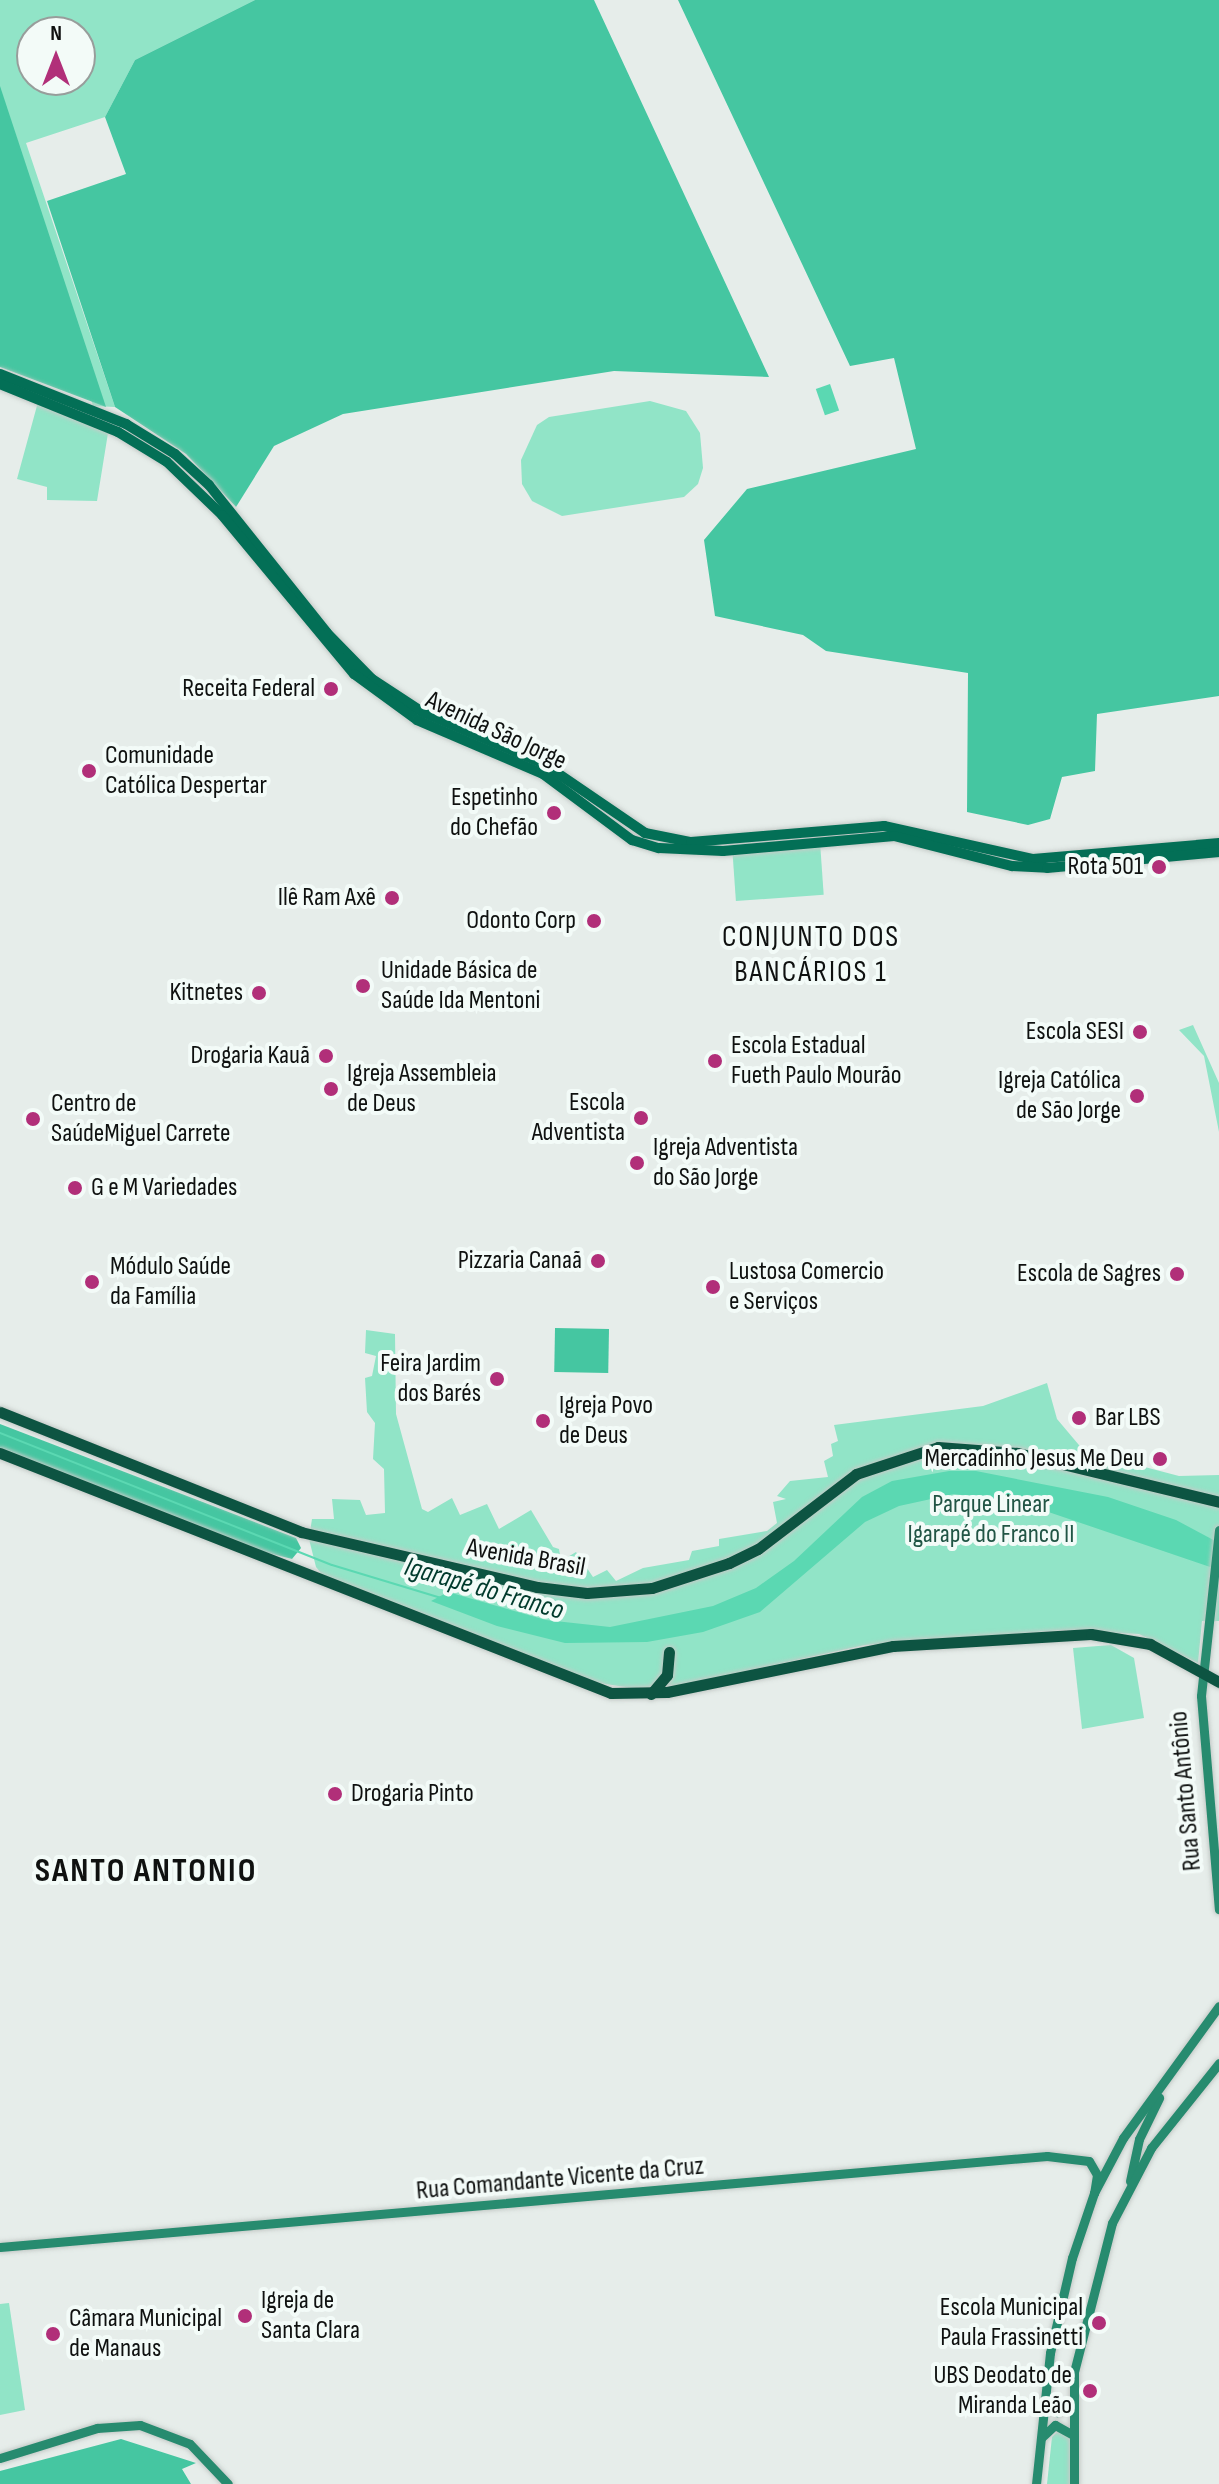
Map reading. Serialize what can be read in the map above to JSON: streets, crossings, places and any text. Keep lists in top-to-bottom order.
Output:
{
  "streets": {
    "highway": ["Avenida Brasil"],
    "main road": ["Avenida São Jorge"],
    "street": ["Rua Santo Antônio", "Rua Comandante Vicente da Cruz"]
  },
  "districts": ["CONJUNTO DOS BANCÁRIOS 1", "SANTO ANTONIO"],
  "water": ["Igarapé do Franco"],
  "parks": ["Parque Linear Igarapé do Franco II"],
  "places": [
    "Receita Federal",
    "Comunidade Católica Despertar",
    "Espetinho do Chefão",
    "Rota 501",
    "Ilê Ram Axê",
    "Odonto Corp",
    "Unidade Básica de Saúde Ida Mentoni",
    "Kitnetes",
    "Escola SESI",
    "Drogaria Kauã",
    "Escola Estadual Fueth Paulo Mourão",
    "Igreja Assembleia de Deus",
    "Igreja Católica de São Jorge",
    "Escola Adventista",
    "Centro de SaúdeMiguel Carrete",
    "Igreja Adventista do São Jorge",
    "G e M Variedades",
    "Pizzaria Canaã",
    "Escola de Sagres",
    "Módulo Saúde da Família",
    "Lustosa Comercio e Serviços",
    "Feira Jardim dos Barés",
    "Bar LBS",
    "Igreja Povo de Deus",
    "Mercadinho Jesus Me Deu",
    "Drogaria Pinto",
    "Igreja de Santa Clara",
    "Escola Municipal Paula Frassinetti",
    "Câmara Municipal de Manaus",
    "UBS Deodato de Miranda Leão"
  ],
  "north": "top"
}
